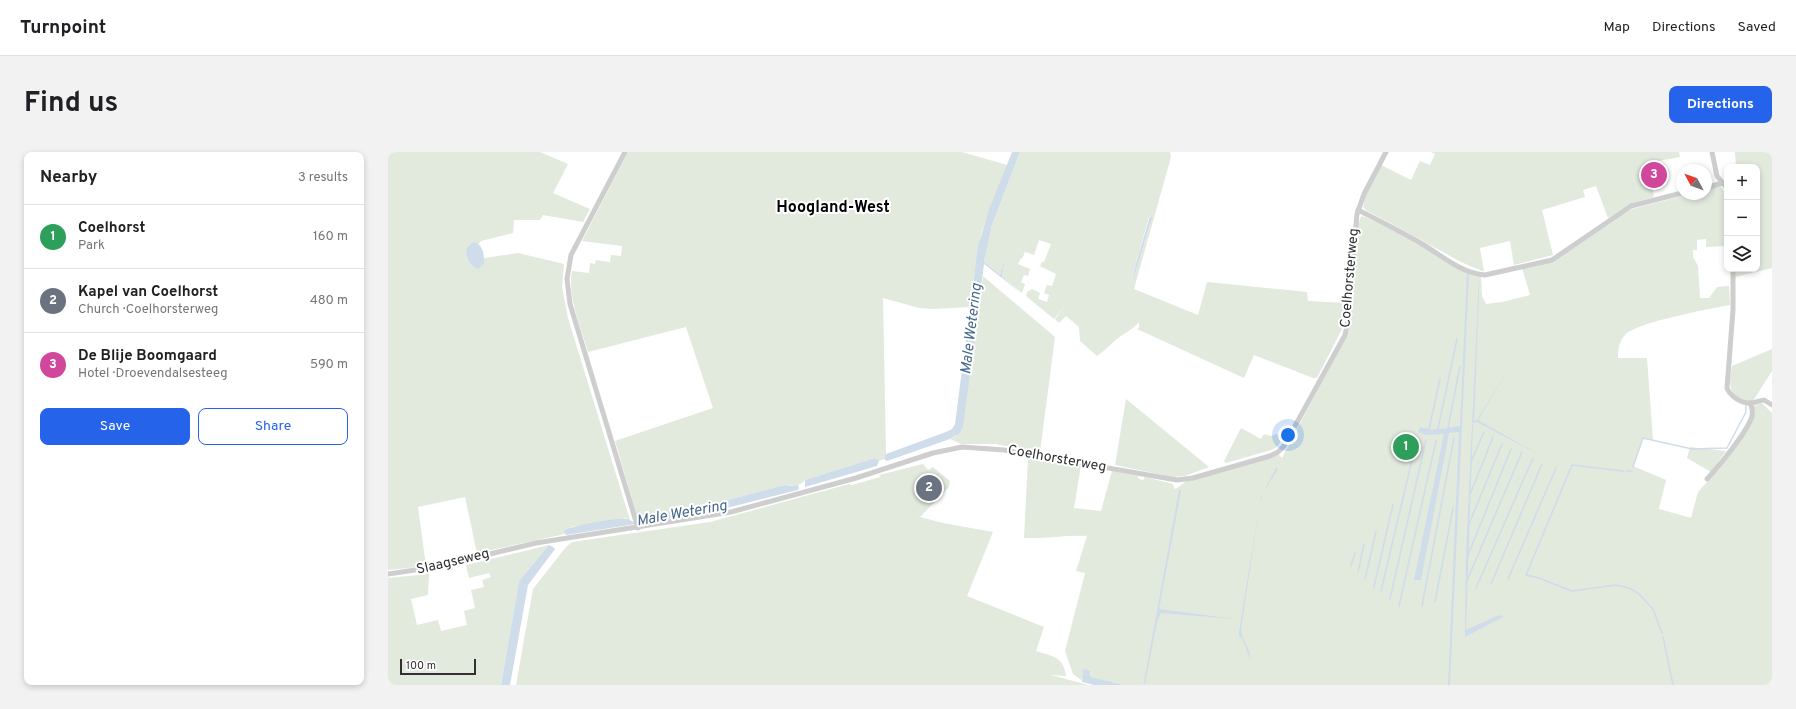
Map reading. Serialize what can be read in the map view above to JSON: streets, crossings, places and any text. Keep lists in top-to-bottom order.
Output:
{
  "streets": {
    "street": ["Coelhorsterweg", "Slaagseweg"]
  },
  "crossings": [
    ["Coelhorsterweg", "Slaagseweg"]
  ],
  "districts": ["Hoogland-West"],
  "water": ["Male Wetering"],
  "scale_bar": "100 m",
  "north": "top left",
  "page": {
    "header": "Turnpoint",
    "nav": ["Map", "Directions", "Saved"],
    "title": "Find us",
    "buttons": [
      "Directions",
      ["Save", "Share"]
    ],
    "heading": ["Nearby", "3 results"],
    "pins": ["3", "1", "2"],
    "map_buttons": ["+", "−"],
    "list": [
      {
        "mark": "1",
        "name": "Coelhorst",
        "note": "Park",
        "value": "160 m"
      },
      {
        "mark": "2",
        "name": "Kapel van Coelhorst",
        "note": "Church · Coelhorsterweg",
        "value": "480 m"
      },
      {
        "mark": "3",
        "name": "De Blije Boomgaard",
        "note": "Hotel · Droevendalsesteeg",
        "value": "590 m"
      }
    ],
    "scale": "100 m"
  }
}
